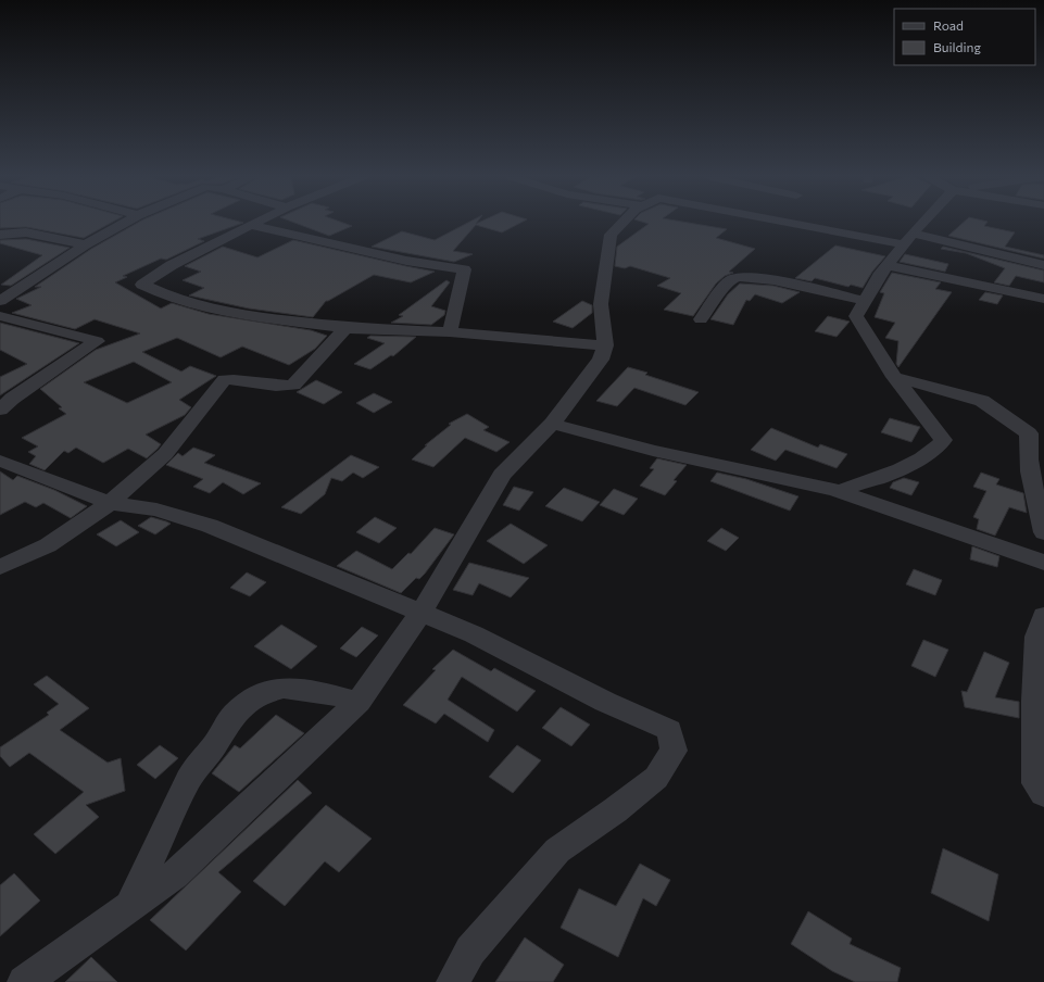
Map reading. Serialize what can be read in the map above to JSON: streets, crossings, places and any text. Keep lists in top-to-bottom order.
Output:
{
  "legend": ["Road", "Building"]
}
